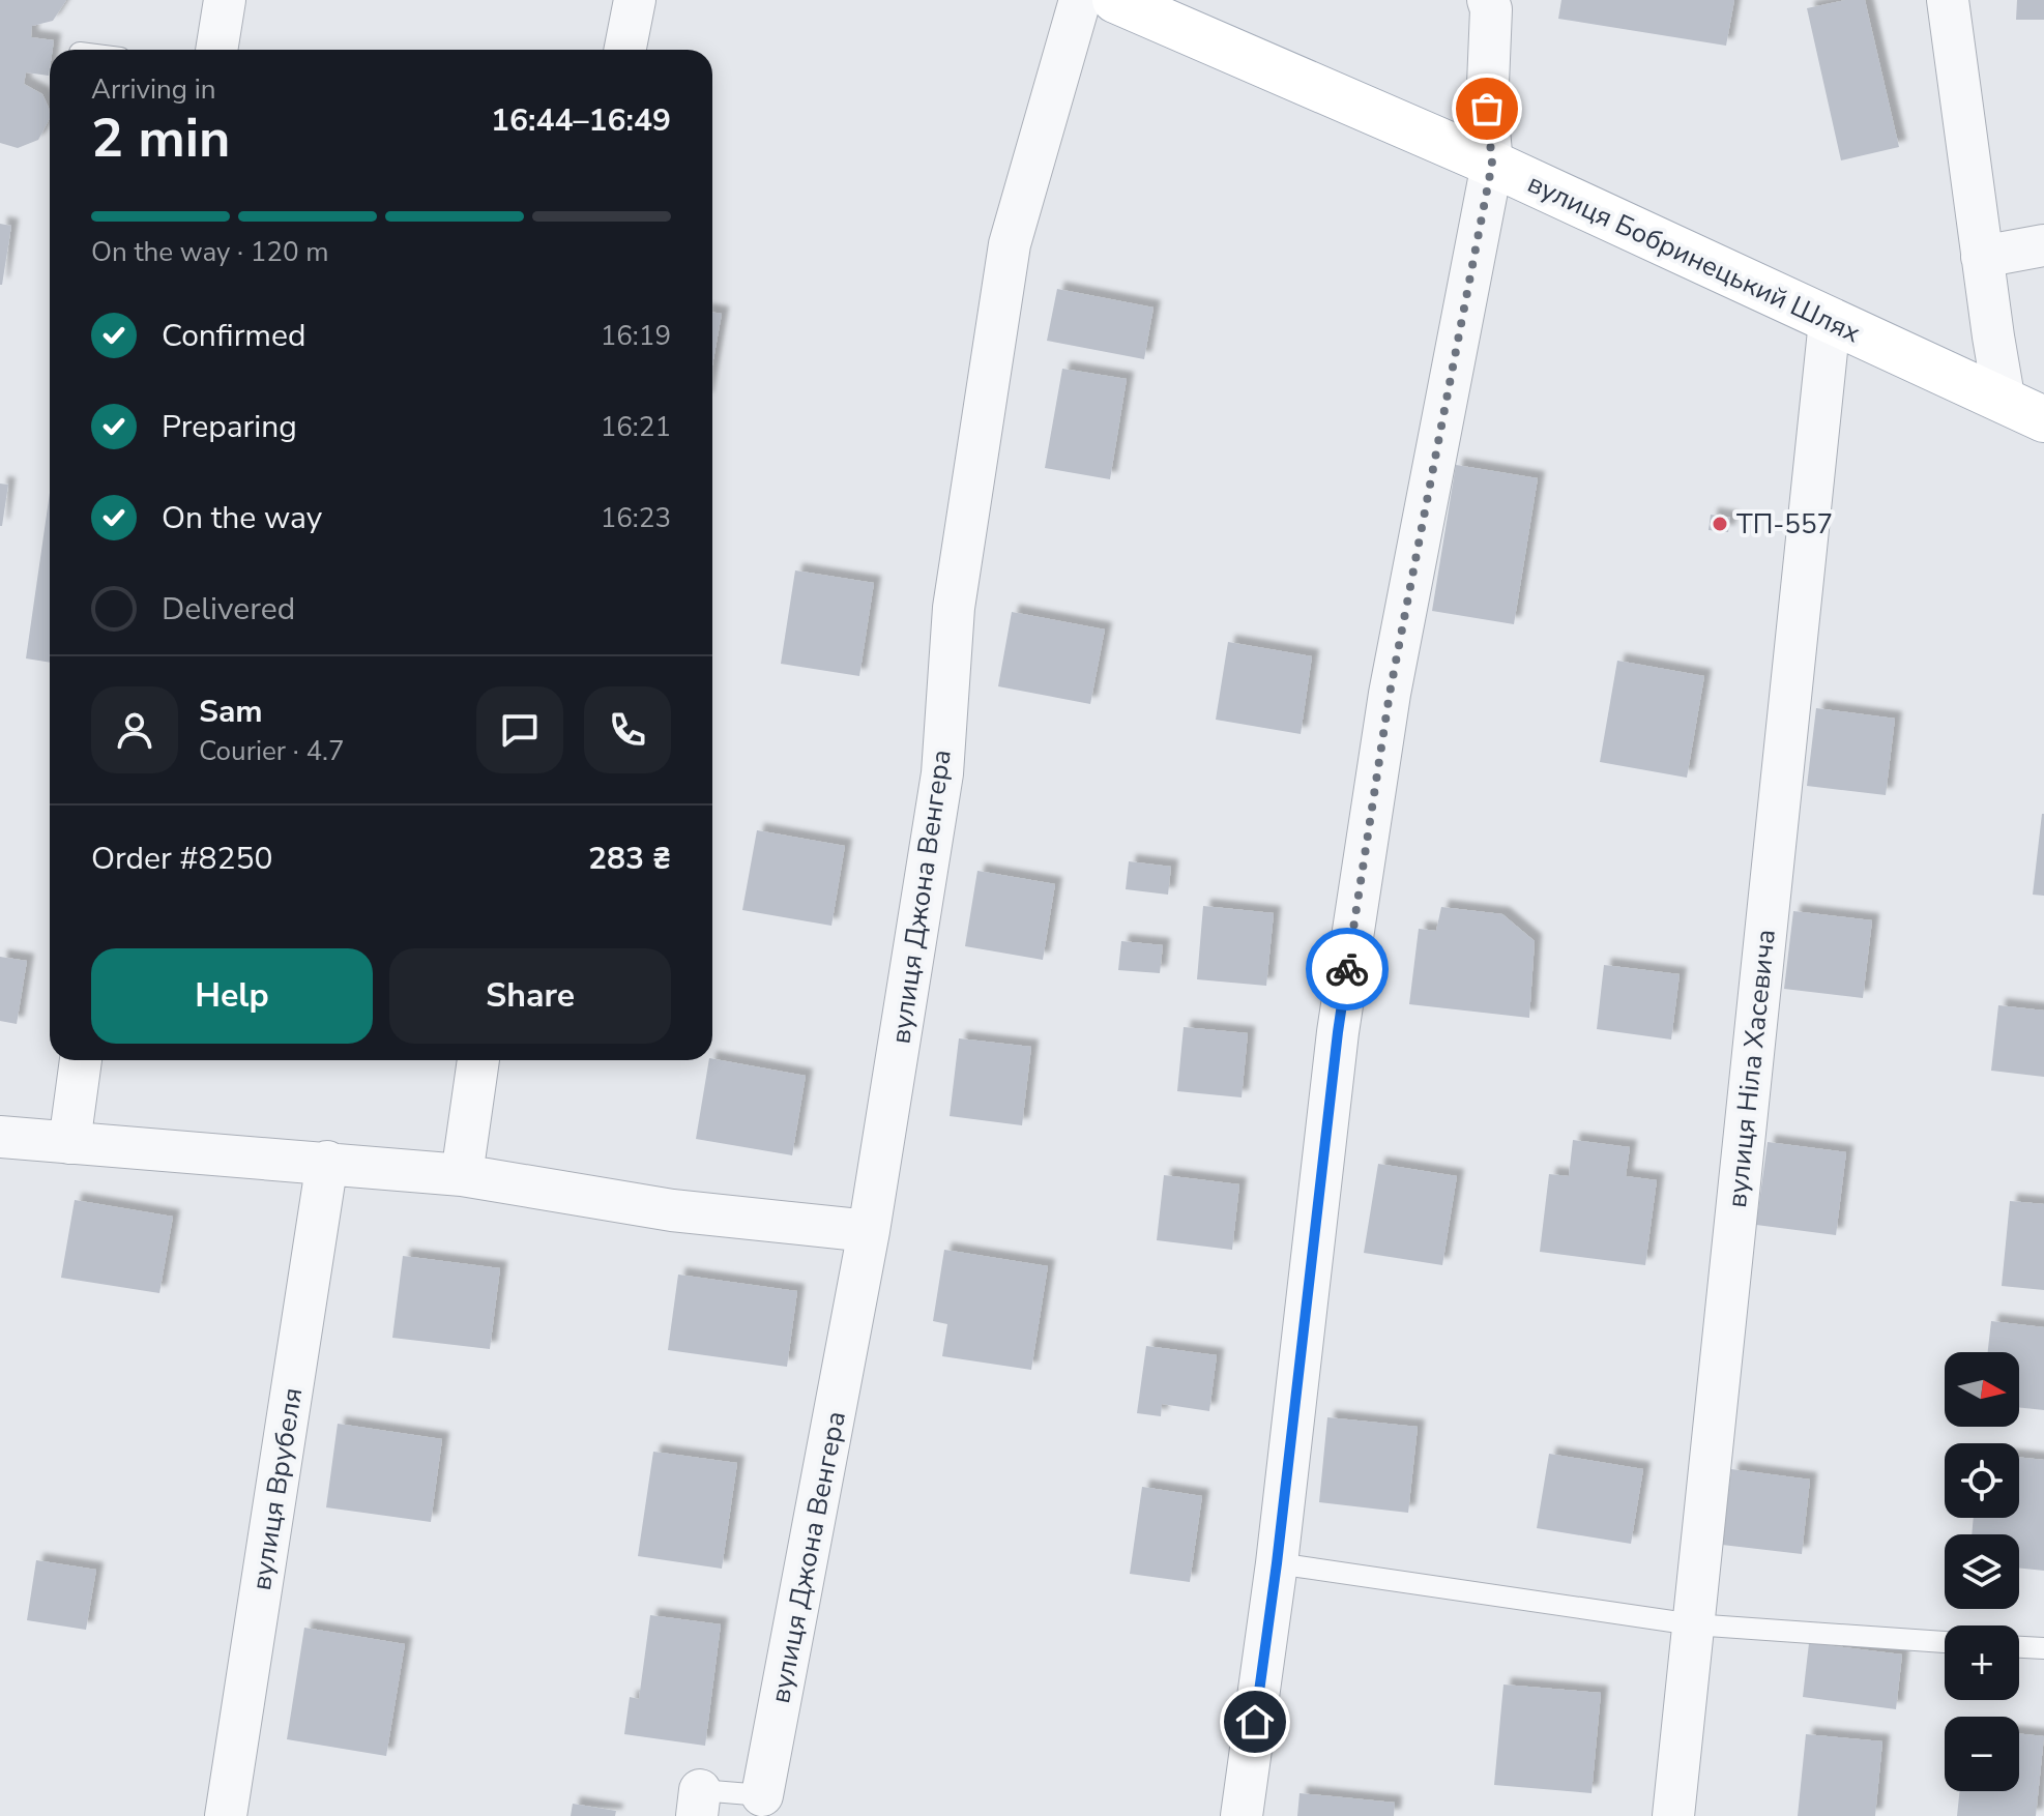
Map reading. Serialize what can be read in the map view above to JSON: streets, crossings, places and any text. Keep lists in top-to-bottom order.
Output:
{
  "streets": {
    "main road": ["вулиця Бобринецький Шлях"],
    "street": ["вулиця Джона Венгера", "вулиця Ніла Хасевича", "вулиця Врубеля"]
  },
  "crossings": [
    ["вулиця Бобринецький Шлях", "вулиця Ніла Хасевича"]
  ],
  "places": ["ТП-557"],
  "north": "right",
  "page": {
    "heading": ["2 min", "Arriving in", "16:44–16:49"],
    "panel": [
      "Sam",
      "Courier · 4.7",
      "Order #8250",
      "283 ₴"
    ],
    "bar": "On the way · 120 m",
    "list": [
      ["Confirmed", "16:19"],
      ["Preparing", "16:21"],
      ["On the way", "16:23"],
      "Delivered"
    ],
    "buttons": ["Help", "Share"],
    "map_buttons": ["+", "−"]
  }
}
